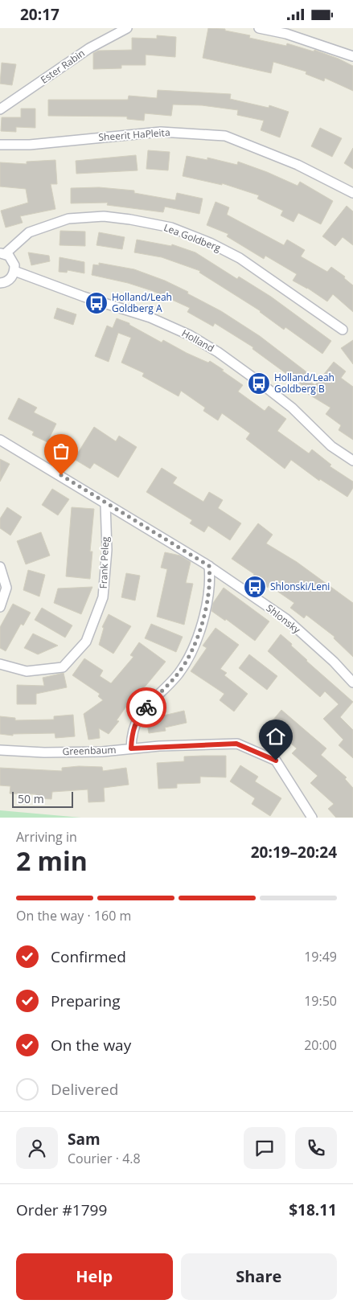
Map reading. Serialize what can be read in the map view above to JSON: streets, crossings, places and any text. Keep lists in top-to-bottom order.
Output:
{
  "streets": {
    "street": [
      "Ester Rabin",
      "Sheerit HaPleita",
      "Lea Goldberg",
      "Holland",
      "Frank Peleg",
      "Shlonsky",
      "Greenbaum"
    ]
  },
  "crossings": [
    ["Frank Peleg", "Shlonsky"]
  ],
  "places": {
    "bus stop": ["Holland/Leah Goldberg A", "Holland/Leah Goldberg B", "Shlonski/Leni"]
  },
  "scale_bar": "50 m",
  "page": {
    "status": "20:17",
    "scale": "50 m",
    "heading": ["2 min", "Arriving in", "20:19–20:24"],
    "panel": [
      "Sam",
      "Courier · 4.8",
      "Order #1799",
      "$18.11"
    ],
    "bar": "On the way · 160 m",
    "list": [
      ["Confirmed", "19:49"],
      ["Preparing", "19:50"],
      ["On the way", "20:00"],
      "Delivered"
    ],
    "buttons": ["Help", "Share"]
  }
}
